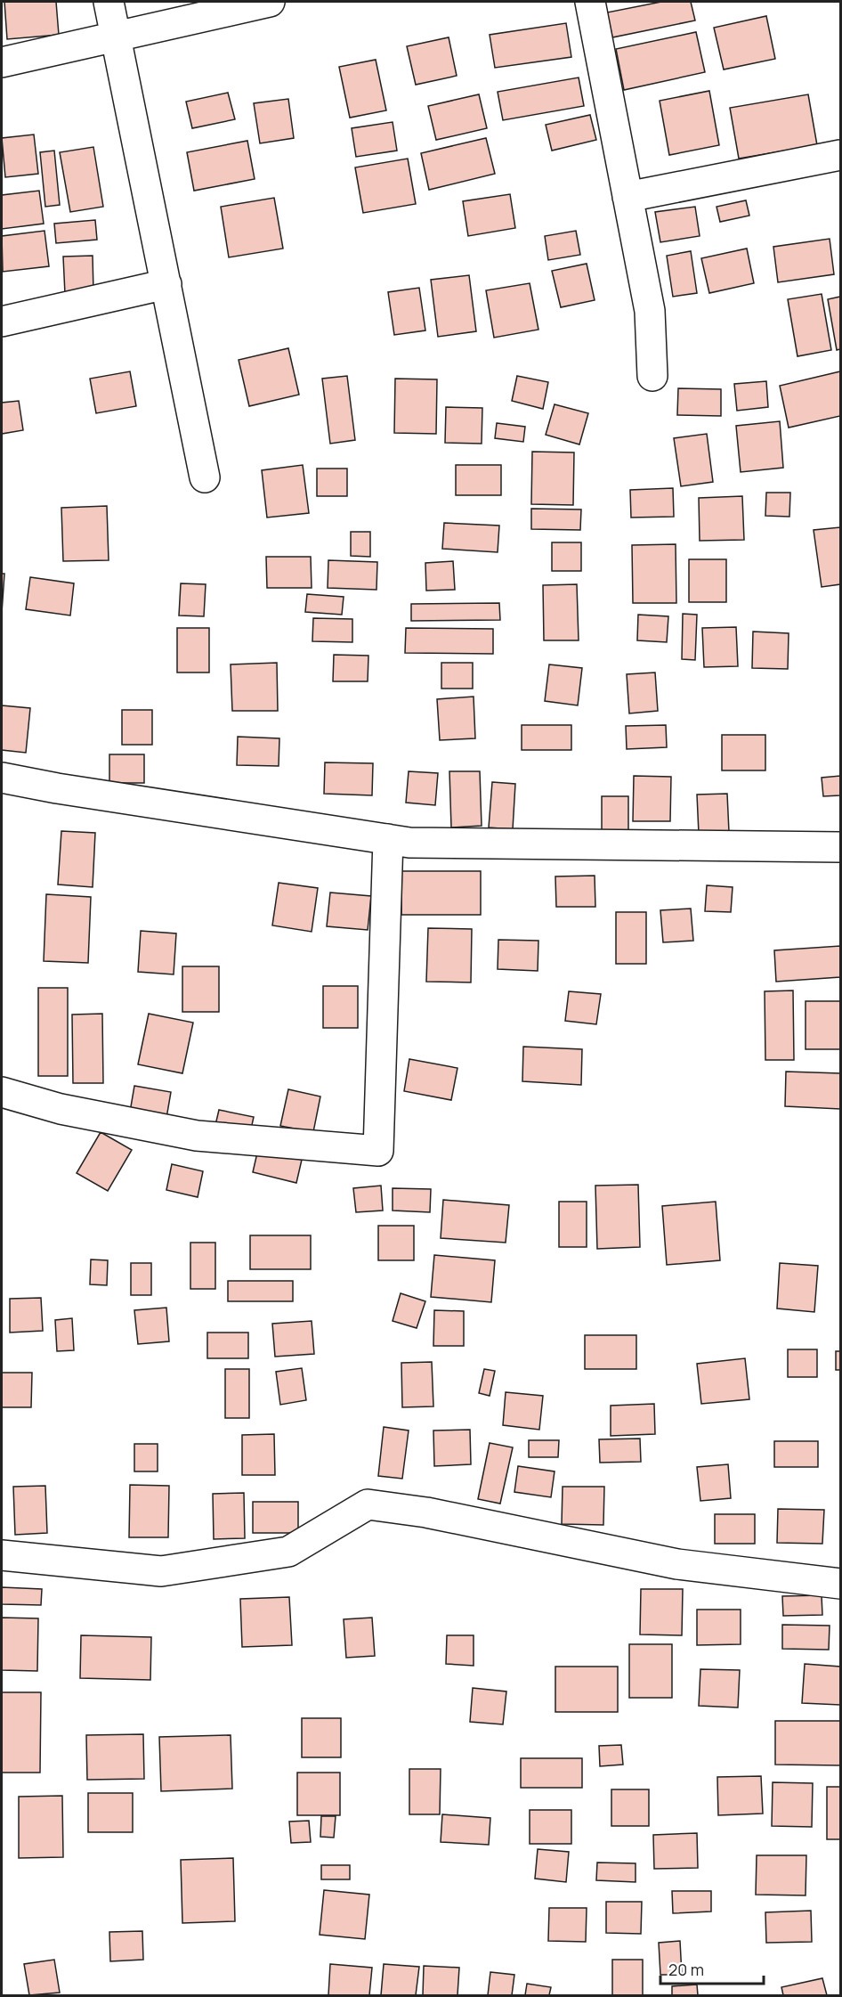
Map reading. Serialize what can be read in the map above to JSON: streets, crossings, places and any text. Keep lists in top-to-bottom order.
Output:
{
  "scale_bar": "20 m"
}
